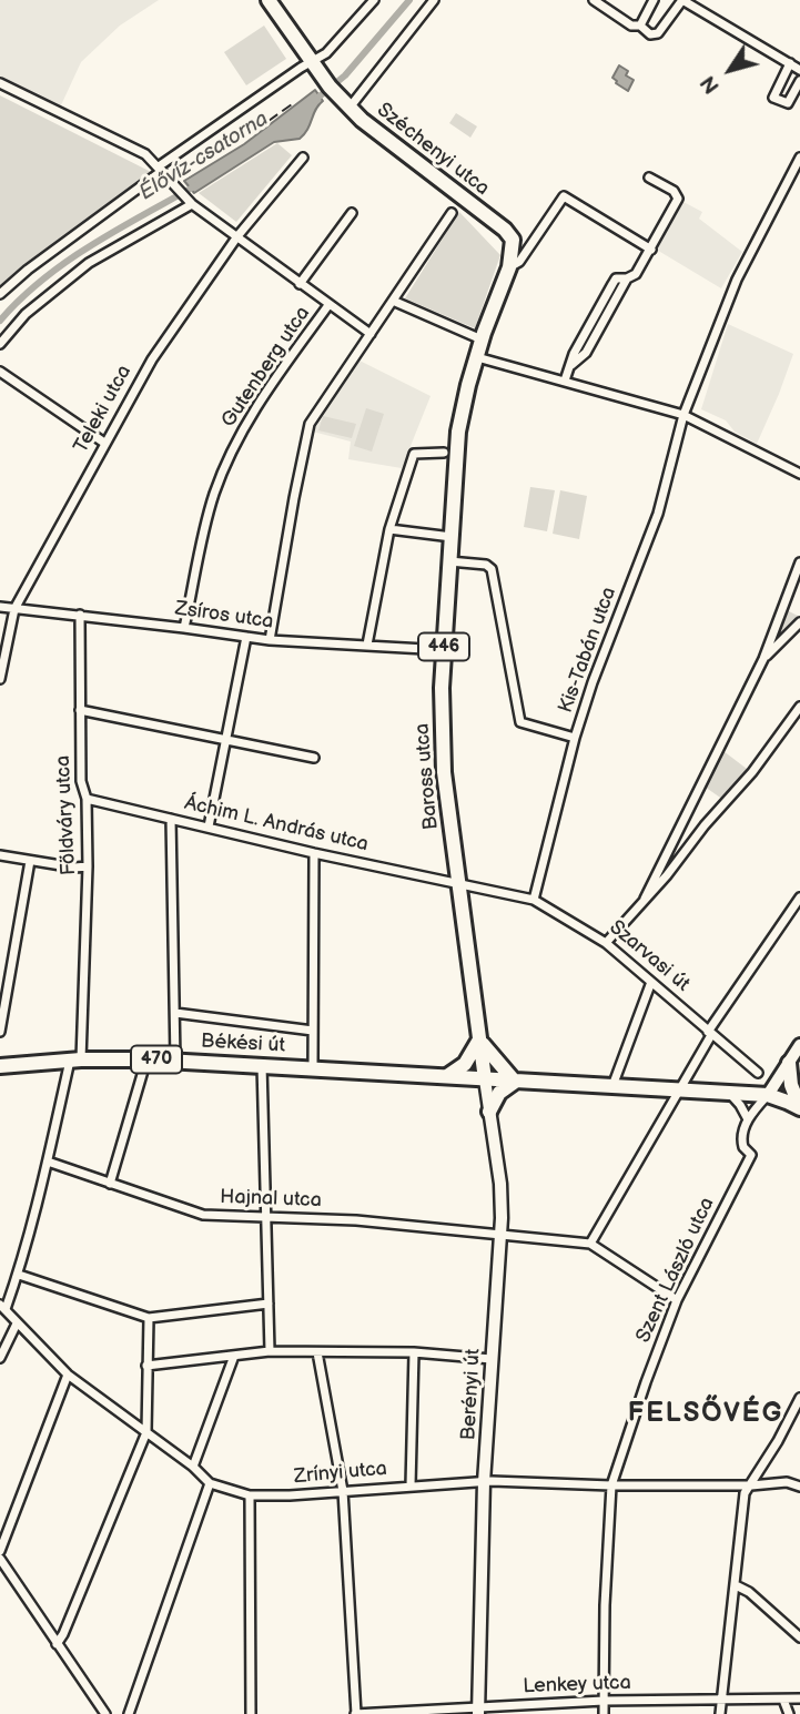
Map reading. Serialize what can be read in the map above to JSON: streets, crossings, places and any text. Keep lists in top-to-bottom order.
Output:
{
  "streets": {
    "main road": [
      "Széchenyi utca",
      "446",
      "Baross utca",
      "Békési út",
      "470"
    ],
    "street": [
      "Gutenberg utca",
      "Teleki utca",
      "Zsíros utca",
      "Kis-Tabán utca",
      "Földváry utca",
      "Áchim L. András utca",
      "Szarvasi út",
      "Hajnal utca",
      "Szent László utca",
      "Berényi út",
      "Zrínyi utca",
      "Lenkey utca"
    ]
  },
  "crossings": [
    ["Széchenyi utca", "446"],
    ["Gutenberg utca", "Zsíros utca"],
    ["Teleki utca", "Zsíros utca"],
    ["Zsíros utca", "Baross utca"],
    ["Zsíros utca", "Földváry utca"],
    ["446", "Baross utca"],
    ["Kis-Tabán utca", "Szarvasi út"],
    ["Baross utca", "Áchim L. András utca"],
    ["Baross utca", "Szarvasi út"],
    ["Baross utca", "Békési út"],
    ["Baross utca", "Berényi út"],
    ["Földváry utca", "Áchim L. András utca"],
    ["Földváry utca", "Békési út"],
    ["Földváry utca", "Hajnal utca"],
    ["Földváry utca", "Zrínyi utca"],
    ["Áchim L. András utca", "Szarvasi út"],
    ["Békési út", "Berényi út"],
    ["Hajnal utca", "Berényi út"],
    ["Szent László utca", "Zrínyi utca"],
    ["Szent László utca", "Lenkey utca"],
    ["Berényi út", "Zrínyi utca"],
    ["Berényi út", "Lenkey utca"]
  ],
  "districts": ["FELSŐVÉG"],
  "water": ["Élővíz-csatorna"],
  "north": "bottom left"
}
